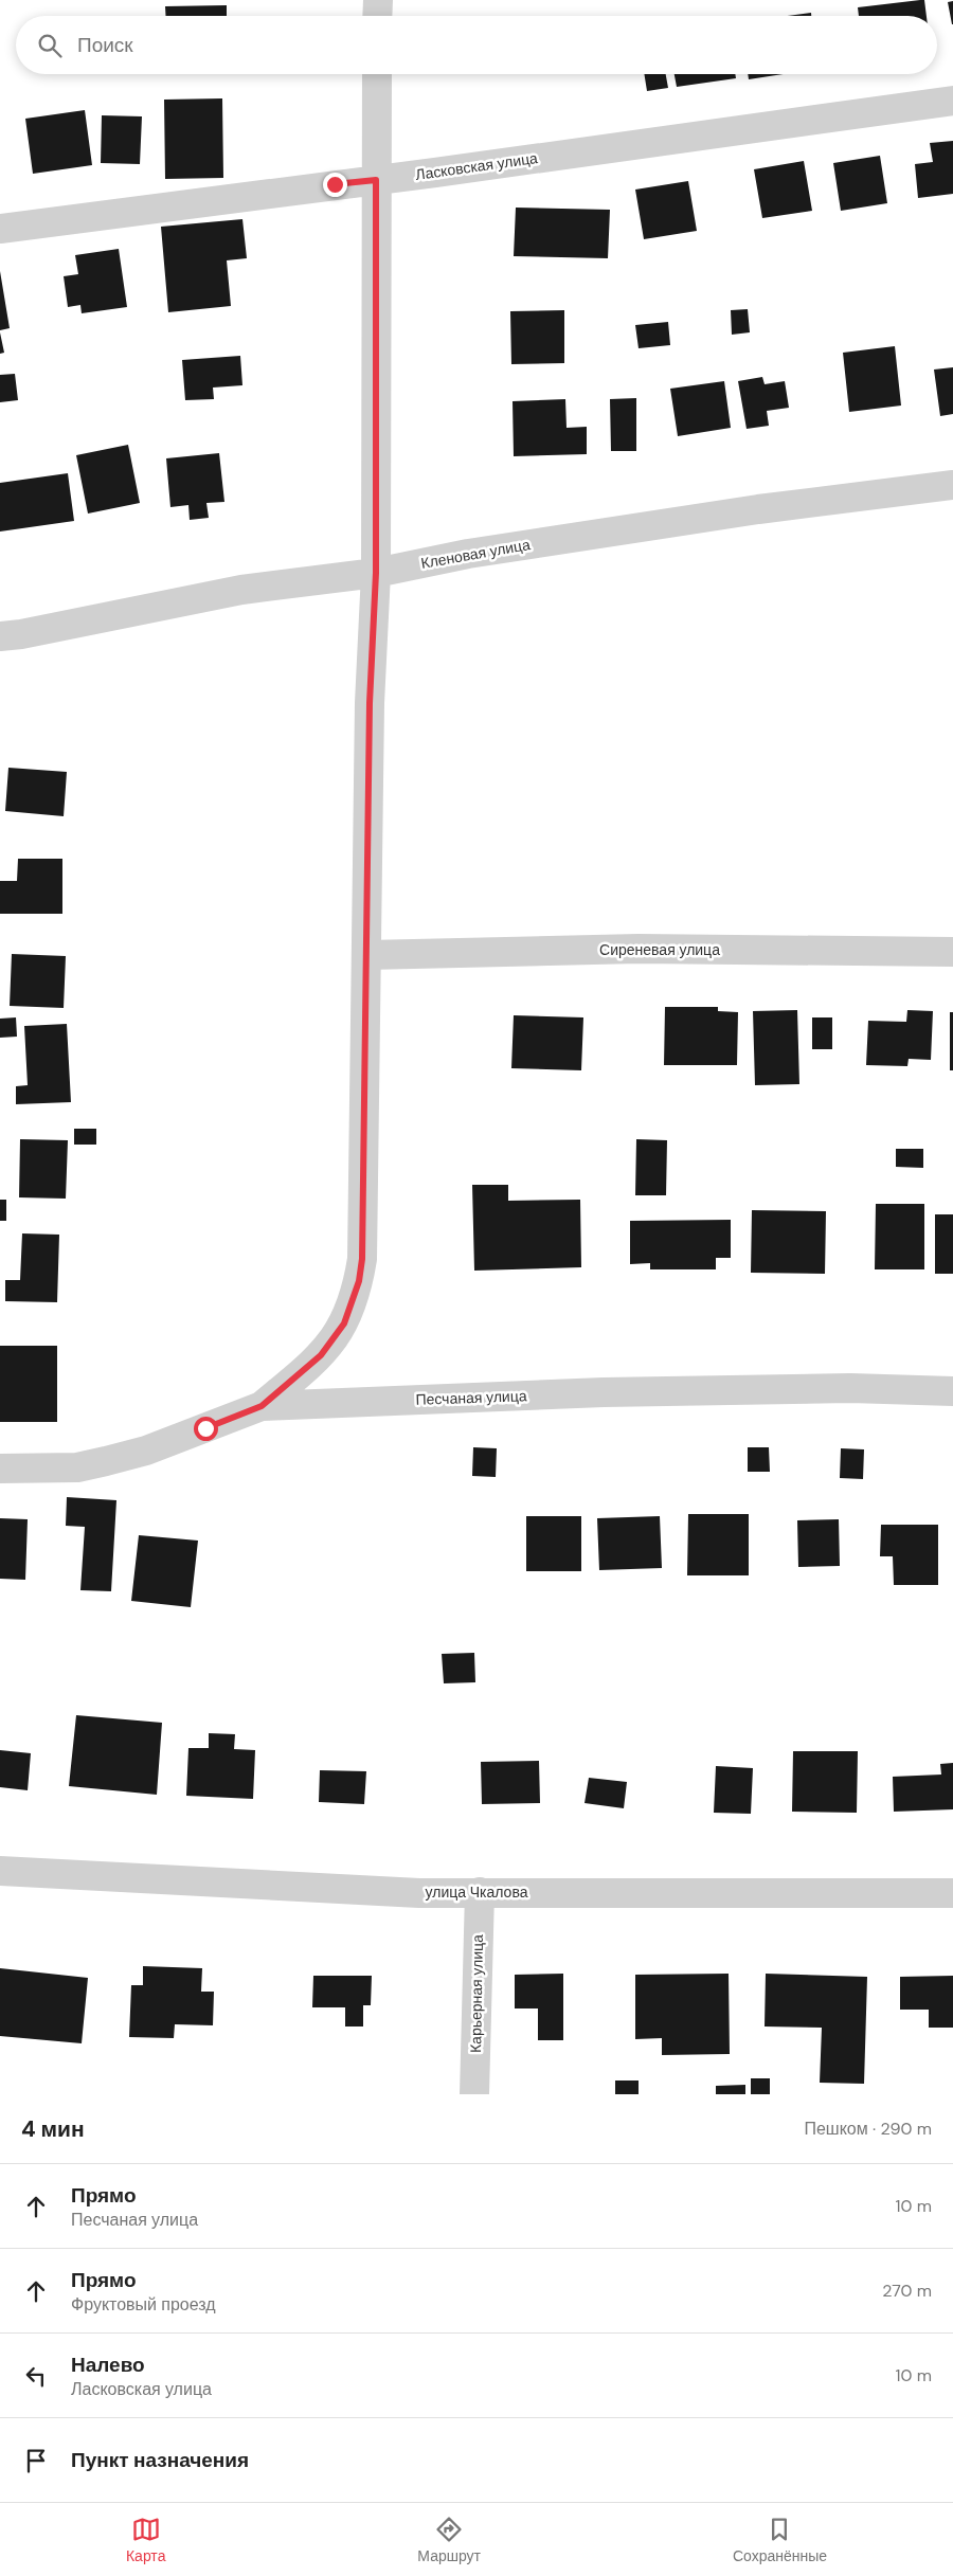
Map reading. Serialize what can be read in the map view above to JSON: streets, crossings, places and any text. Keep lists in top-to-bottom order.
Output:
{
  "streets": {
    "street": [
      "Ласковская улица",
      "Кленовая улица",
      "Сиреневая улица",
      "Песчаная улица",
      "улица Чкалова",
      "Карьерная улица"
    ]
  },
  "crossings": [
    ["улица Чкалова", "Карьерная улица"]
  ],
  "page": {
    "search": "Поиск",
    "heading": ["4 мин", "Пешком · 290 m"],
    "list": [
      ["Прямо", "Песчаная улица", "10 m"],
      ["Прямо", "Фруктовый проезд", "270 m"],
      ["Налево", "Ласковская улица", "10 m"],
      "Пункт назначения"
    ],
    "nav": ["Карта", "Маршрут", "Сохранённые"]
  }
}
